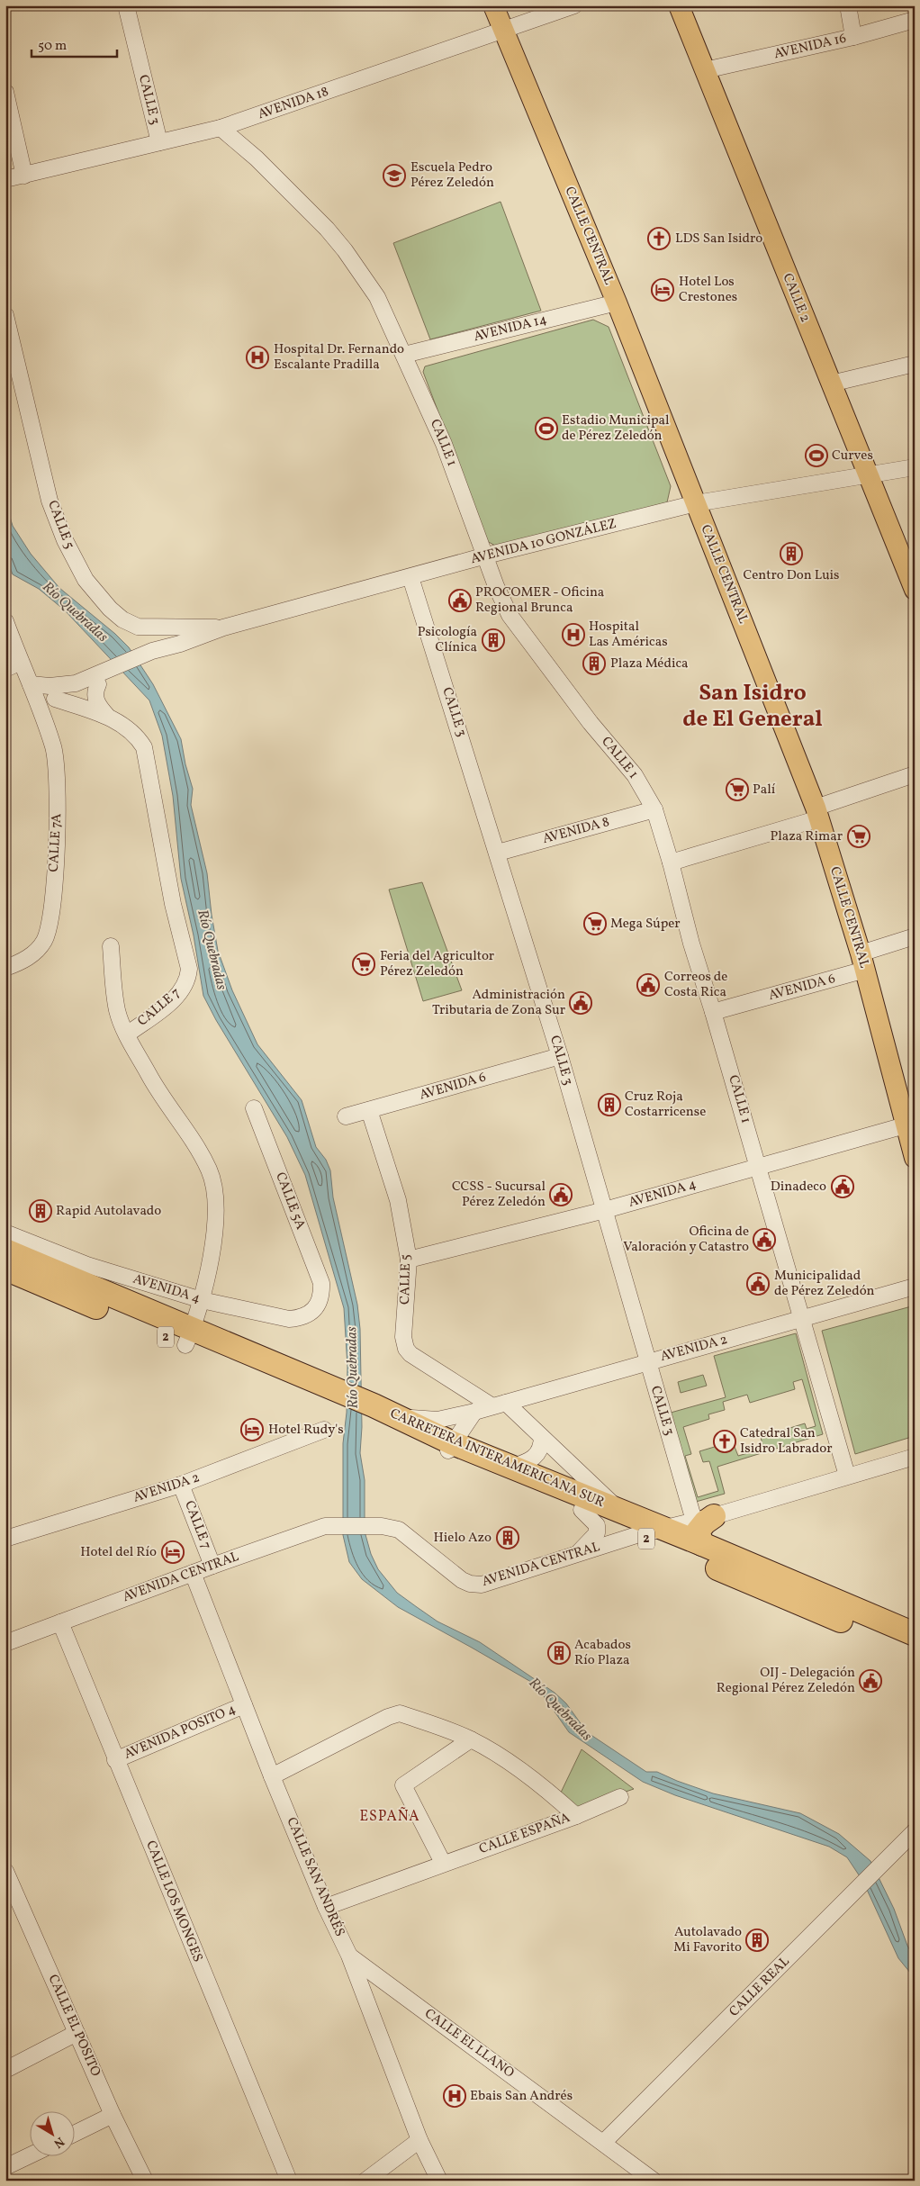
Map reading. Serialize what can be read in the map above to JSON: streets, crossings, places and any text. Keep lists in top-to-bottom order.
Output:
{
  "streets": {
    "highway": ["2", "CARRETERA INTERAMERICANA SUR"],
    "main road": ["CALLE CENTRAL", "CALLE 2"],
    "street": [
      "AVENIDA 16",
      "CALLE 3",
      "AVENIDA 18",
      "AVENIDA 14",
      "CALLE 1",
      "CALLE 5",
      "AVENIDA 10 GONZÁLEZ",
      "AVENIDA 8",
      "CALLE 7A",
      "AVENIDA 6",
      "CALLE 7",
      "AVENIDA 4",
      "CALLE 5A",
      "AVENIDA 2",
      "AVENIDA CENTRAL",
      "AVENIDA POSITO 4",
      "CALLE ESPAÑA",
      "CALLE SAN ANDRÉS",
      "CALLE LOS MONGES",
      "CALLE REAL",
      "CALLE EL POSITO",
      "CALLE EL LLANO"
    ]
  },
  "crossings": [
    ["AVENIDA 16", "CALLE 2"],
    ["CALLE 3", "AVENIDA 18"],
    ["CALLE 3", "AVENIDA 10 GONZÁLEZ"],
    ["CALLE 3", "AVENIDA 8"],
    ["CALLE 3", "AVENIDA 6"],
    ["CALLE 3", "AVENIDA 4"],
    ["CALLE 3", "AVENIDA 2"],
    ["CALLE 3", "AVENIDA CENTRAL"],
    ["AVENIDA 18", "CALLE CENTRAL"],
    ["AVENIDA 18", "CALLE 1"],
    ["CALLE CENTRAL", "AVENIDA 14"],
    ["CALLE CENTRAL", "AVENIDA 10 GONZÁLEZ"],
    ["CALLE CENTRAL", "AVENIDA 6"],
    ["CALLE CENTRAL", "AVENIDA 4"],
    ["CALLE 2", "AVENIDA 10 GONZÁLEZ"],
    ["AVENIDA 14", "CALLE 1"],
    ["CALLE 1", "AVENIDA 10 GONZÁLEZ"],
    ["CALLE 1", "AVENIDA 8"],
    ["CALLE 1", "AVENIDA 6"],
    ["CALLE 1", "AVENIDA 4"],
    ["CALLE 1", "AVENIDA 2"],
    ["CALLE 1", "AVENIDA CENTRAL"],
    ["CALLE 5", "AVENIDA 10 GONZÁLEZ"],
    ["CALLE 5", "AVENIDA 6"],
    ["CALLE 5", "AVENIDA 4"],
    ["CALLE 5", "AVENIDA 2"],
    ["CALLE 5", "CARRETERA INTERAMERICANA SUR"],
    ["AVENIDA 10 GONZÁLEZ", "CALLE 7A"],
    ["AVENIDA 10 GONZÁLEZ", "CALLE 7"],
    ["CALLE 7", "AVENIDA 4"],
    ["CALLE 7", "AVENIDA 2"],
    ["CALLE 7", "CARRETERA INTERAMERICANA SUR"],
    ["CALLE 7", "AVENIDA CENTRAL"],
    ["AVENIDA 4", "CALLE 5A"],
    ["AVENIDA 2", "CARRETERA INTERAMERICANA SUR"],
    ["CARRETERA INTERAMERICANA SUR", "AVENIDA CENTRAL"],
    ["AVENIDA CENTRAL", "CALLE SAN ANDRÉS"],
    ["AVENIDA CENTRAL", "CALLE LOS MONGES"],
    ["AVENIDA POSITO 4", "CALLE SAN ANDRÉS"],
    ["AVENIDA POSITO 4", "CALLE LOS MONGES"],
    ["CALLE ESPAÑA", "CALLE SAN ANDRÉS"],
    ["CALLE SAN ANDRÉS", "CALLE EL LLANO"],
    ["CALLE REAL", "CALLE EL LLANO"]
  ],
  "districts": ["San Isidro de El General", "ESPAÑA"],
  "water": ["Río Quebradas"],
  "places": {
    "school or university": ["Escuela Pedro Pérez Zeledón"],
    "church": ["LDS San Isidro", "Catedral San Isidro Labrador"],
    "hotel": ["Hotel Los Crestones", "Hotel Rudy's", "Hotel del Río"],
    "hospital": ["Hospital Dr. Fernando Escalante Pradilla", "Hospital Las Américas", "Ebais San Andrés"],
    "sports": ["Estadio Municipal de Pérez Zeledón", "Curves"],
    "building": [
      "Centro Don Luis",
      "Psicología Clínica",
      "Plaza Médica",
      "Cruz Roja Costarricense",
      "Rapid Autolavado",
      "Hielo Azo",
      "Acabados Río Plaza",
      "Autolavado Mi Favorito"
    ],
    "public building": [
      "PROCOMER - Oficina Regional Brunca",
      "Correos de Costa Rica",
      "Administración Tributaria de Zona Sur",
      "Dinadeco",
      "CCSS - Sucursal Pérez Zeledón",
      "Oficina de Valoración y Catastro",
      "Municipalidad de Pérez Zeledón",
      "OIJ - Delegación Regional Pérez Zeledón"
    ],
    "supermarket": [
      "Palí",
      "Plaza Rimar",
      "Mega Súper",
      "Feria del Agricultor Pérez Zeledón"
    ]
  },
  "scale_bar": "50 m",
  "north": "bottom right"
}
